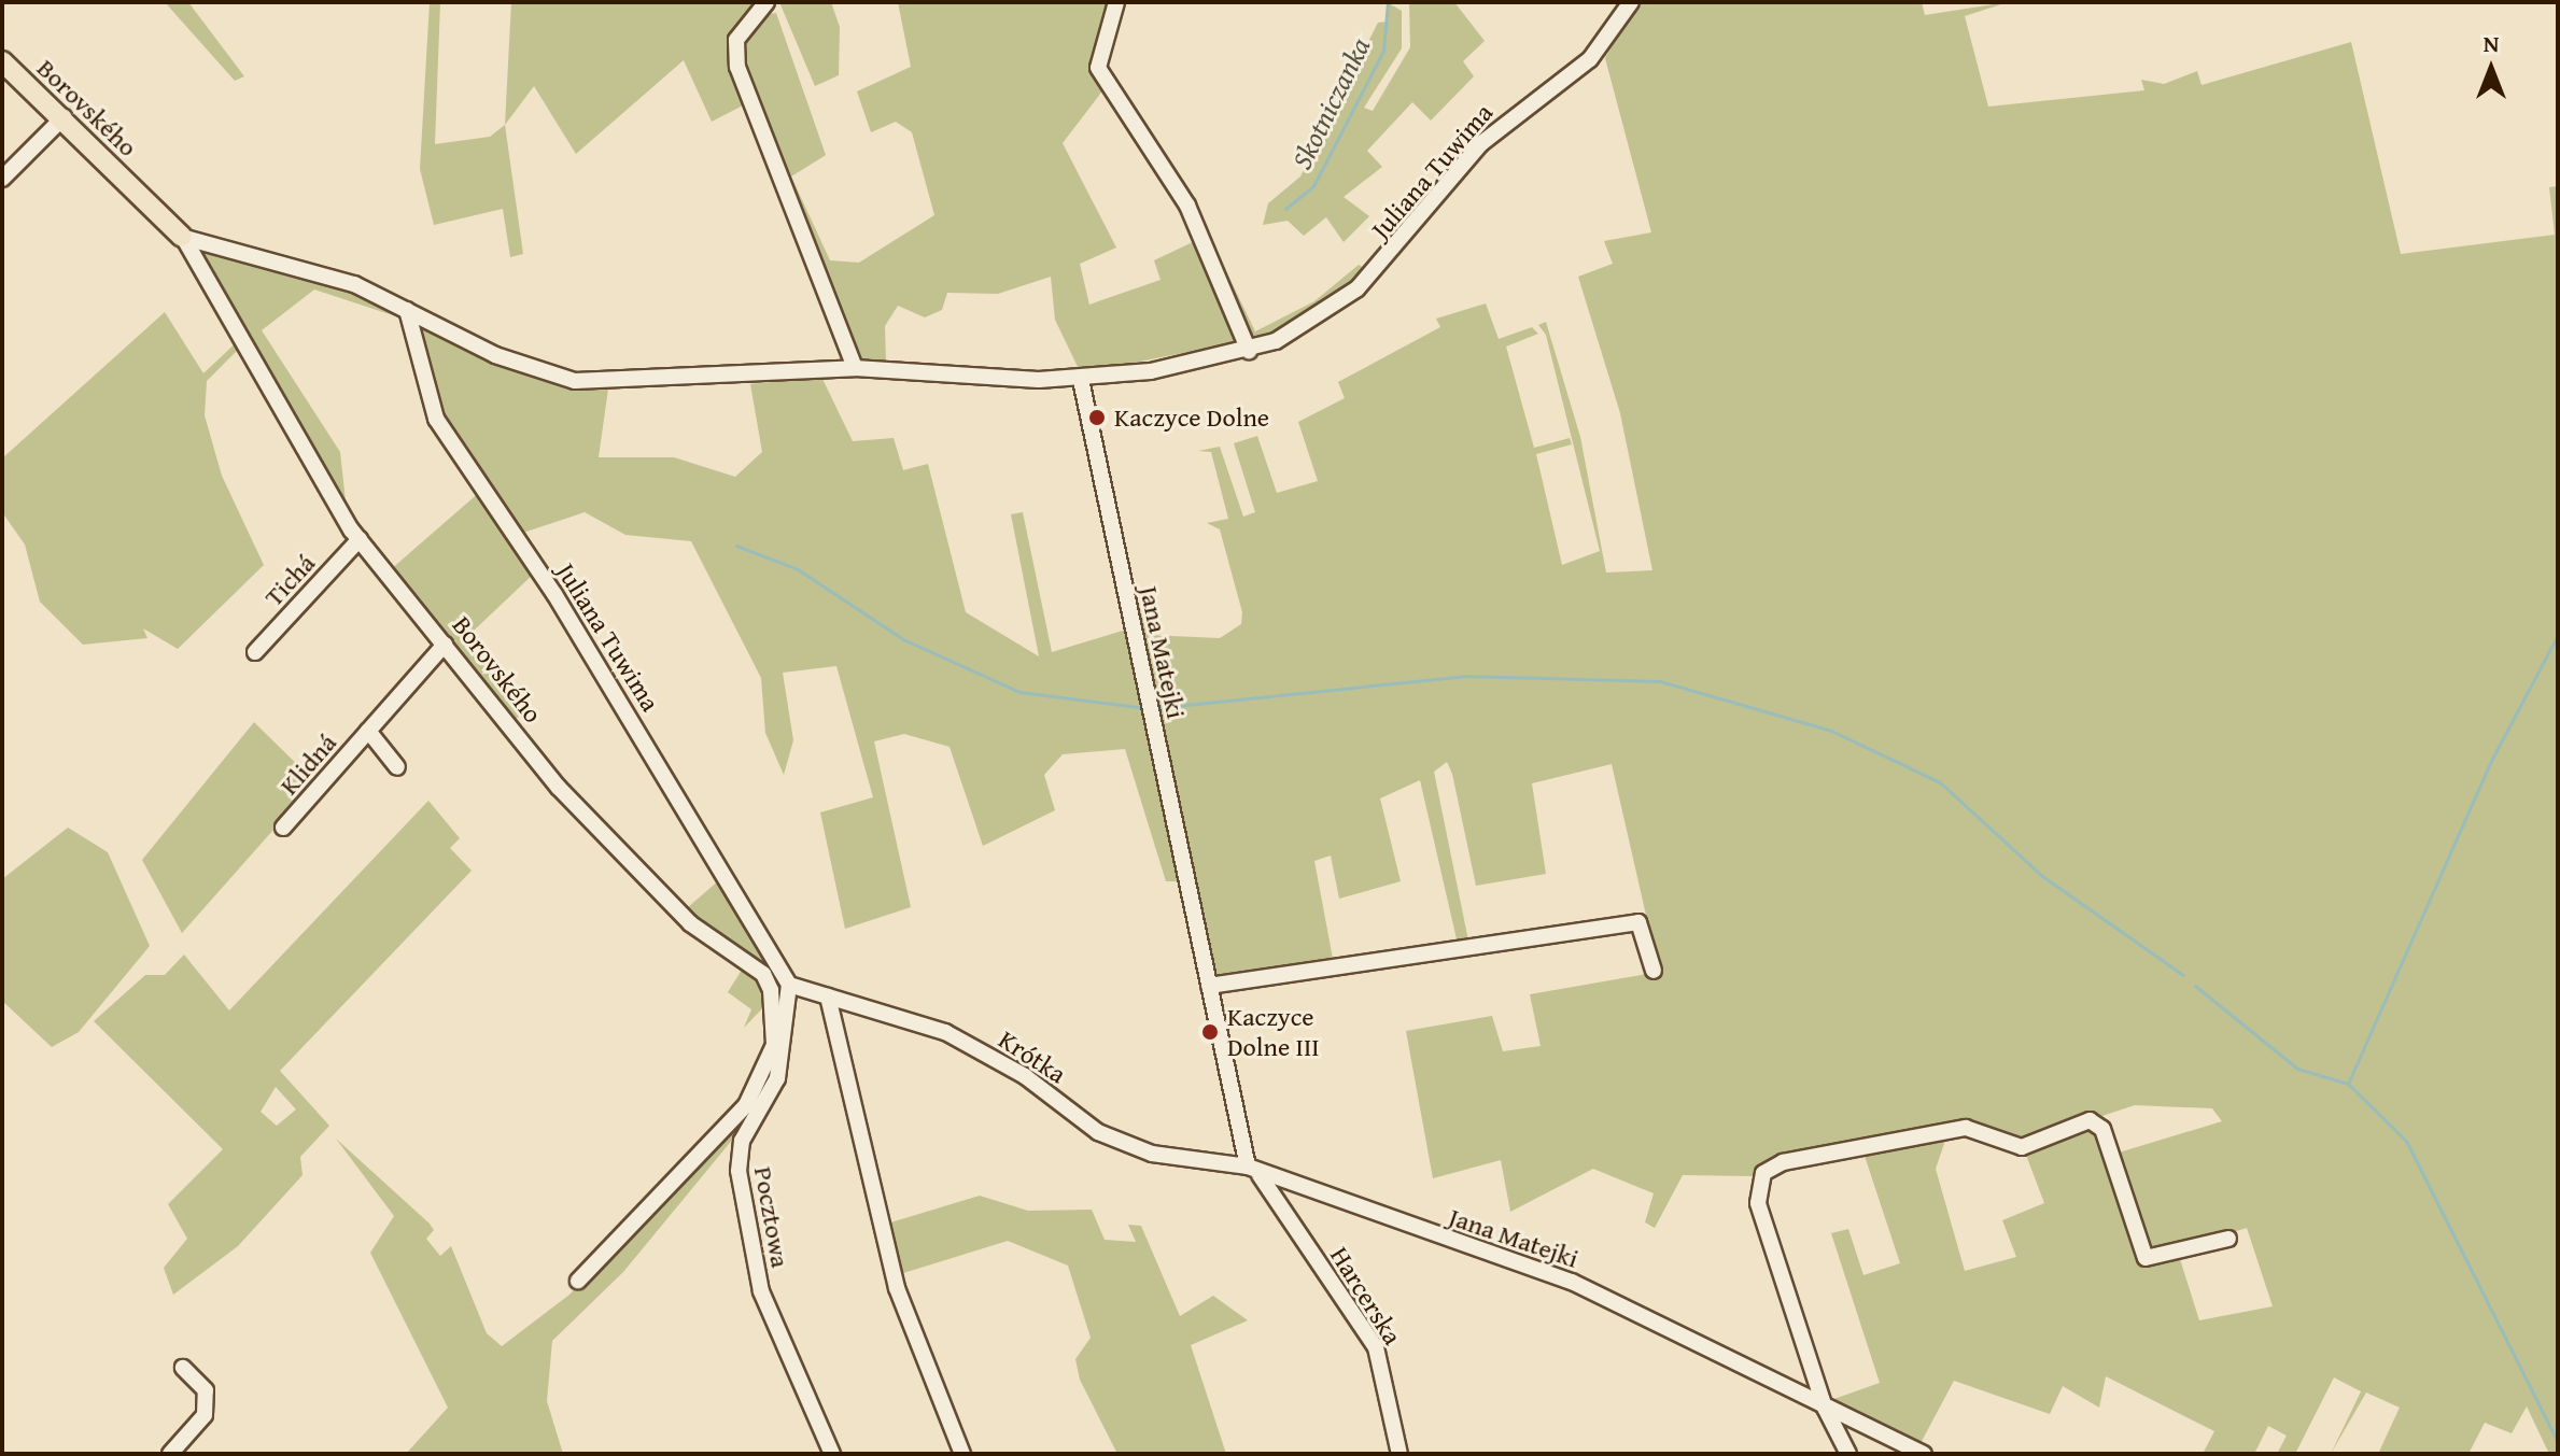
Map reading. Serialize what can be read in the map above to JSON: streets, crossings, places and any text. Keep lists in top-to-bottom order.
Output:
{
  "streets": {
    "main road": ["Borovského"],
    "street": [
      "Juliana Tuwima",
      "Tichá",
      "Jana Matejki",
      "Klidná",
      "Krótka",
      "Pocztowa",
      "Harcerska"
    ]
  },
  "crossings": [
    ["Borovského", "Juliana Tuwima"],
    ["Borovského", "Tichá"],
    ["Borovského", "Klidná"],
    ["Juliana Tuwima", "Jana Matejki"],
    ["Juliana Tuwima", "Krótka"],
    ["Juliana Tuwima", "Pocztowa"],
    ["Jana Matejki", "Krótka"],
    ["Jana Matejki", "Harcerska"],
    ["Krótka", "Pocztowa"],
    ["Krótka", "Harcerska"]
  ],
  "water": ["Skotniczanka"],
  "places": ["Kaczyce Dolne", "Kaczyce Dolne III"],
  "north": "top"
}
